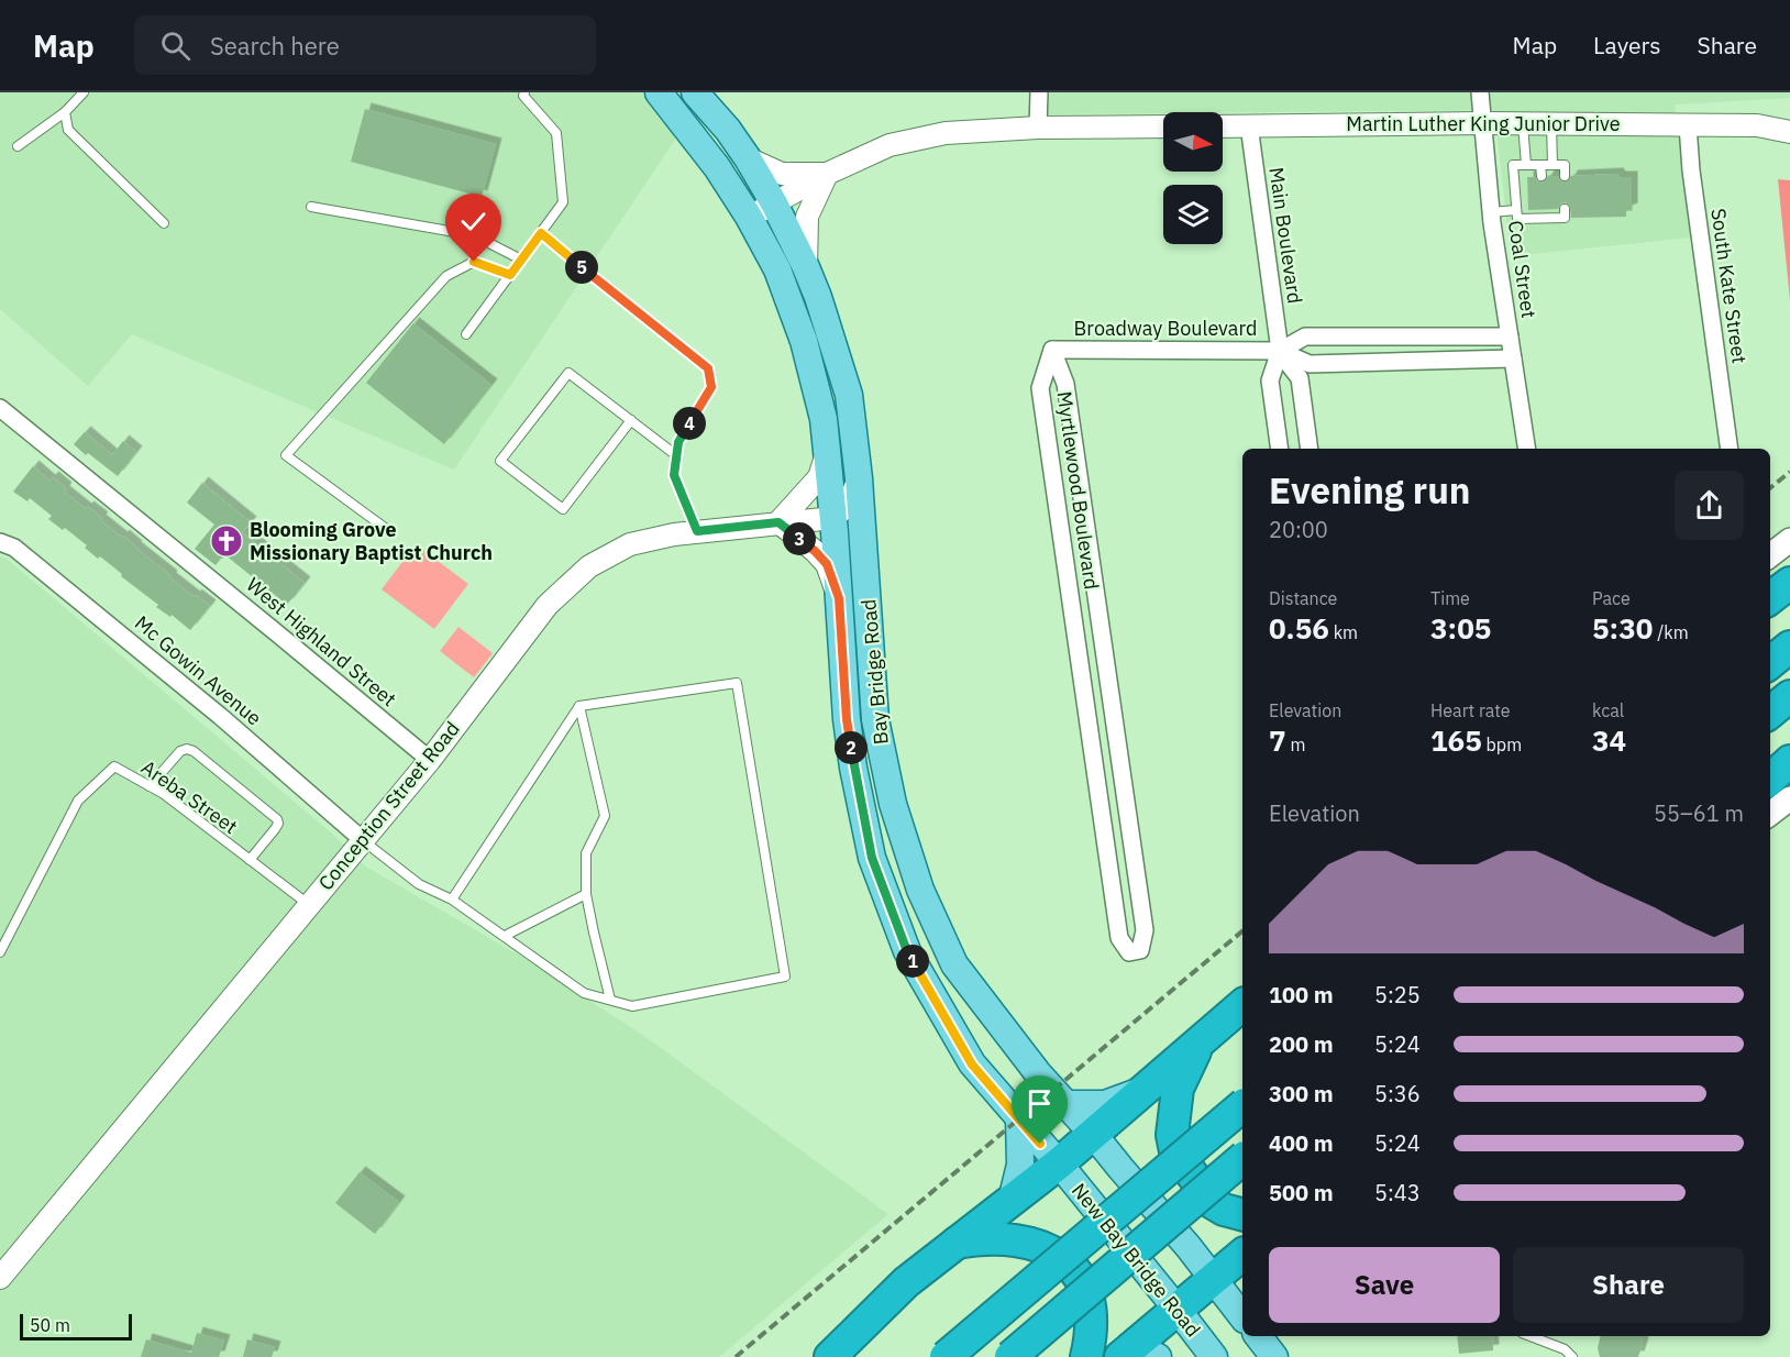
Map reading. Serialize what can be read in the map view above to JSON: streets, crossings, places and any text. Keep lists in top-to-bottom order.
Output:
{
  "streets": {
    "main road": ["Bay Bridge Road", "New Bay Bridge Road"],
    "street": [
      "Martin Luther King Junior Drive",
      "Main Boulevard",
      "Coal Street",
      "South Kate Street",
      "Broadway Boulevard",
      "Myrtlewood Boulevard",
      "West Highland Street",
      "Mc Gowin Avenue",
      "Conception Street Road"
    ],
    "lane": ["Areba Street"]
  },
  "crossings": [
    ["Martin Luther King Junior Drive", "Main Boulevard"],
    ["Martin Luther King Junior Drive", "Coal Street"],
    ["Martin Luther King Junior Drive", "South Kate Street"],
    ["Main Boulevard", "Broadway Boulevard"],
    ["Coal Street", "Broadway Boulevard"],
    ["Broadway Boulevard", "Myrtlewood Boulevard"],
    ["West Highland Street", "Conception Street Road"],
    ["Mc Gowin Avenue", "Conception Street Road"],
    ["Bay Bridge Road", "Conception Street Road"],
    ["Bay Bridge Road", "New Bay Bridge Road"],
    ["Areba Street", "Conception Street Road"]
  ],
  "places": {
    "church": ["Blooming Grove Missionary Baptist Church"]
  },
  "scale_bar": "50 m",
  "north": "right",
  "page": {
    "header": "Map",
    "search": "Search here",
    "nav": ["Map", "Layers", "Share"],
    "pins": [
      "5",
      "4",
      "3",
      "2",
      "1"
    ],
    "heading": ["Evening run", "20:00"],
    "stats": [
      ["Distance", "0.56 km"],
      ["Time", "3:05"],
      ["Pace", "5:30 /km"],
      ["Elevation", "7 m"],
      ["Heart rate", "165 bpm"],
      ["kcal", "34"]
    ],
    "chart": ["Elevation", "55–61 m"],
    "list": [
      {
        "name": "100 m",
        "note": "5:25"
      },
      {
        "name": "200 m",
        "note": "5:24"
      },
      {
        "name": "300 m",
        "note": "5:36"
      },
      {
        "name": "400 m",
        "note": "5:24"
      },
      {
        "name": "500 m",
        "note": "5:43"
      }
    ],
    "buttons": ["Save", "Share"],
    "scale": "50 m"
  }
}
